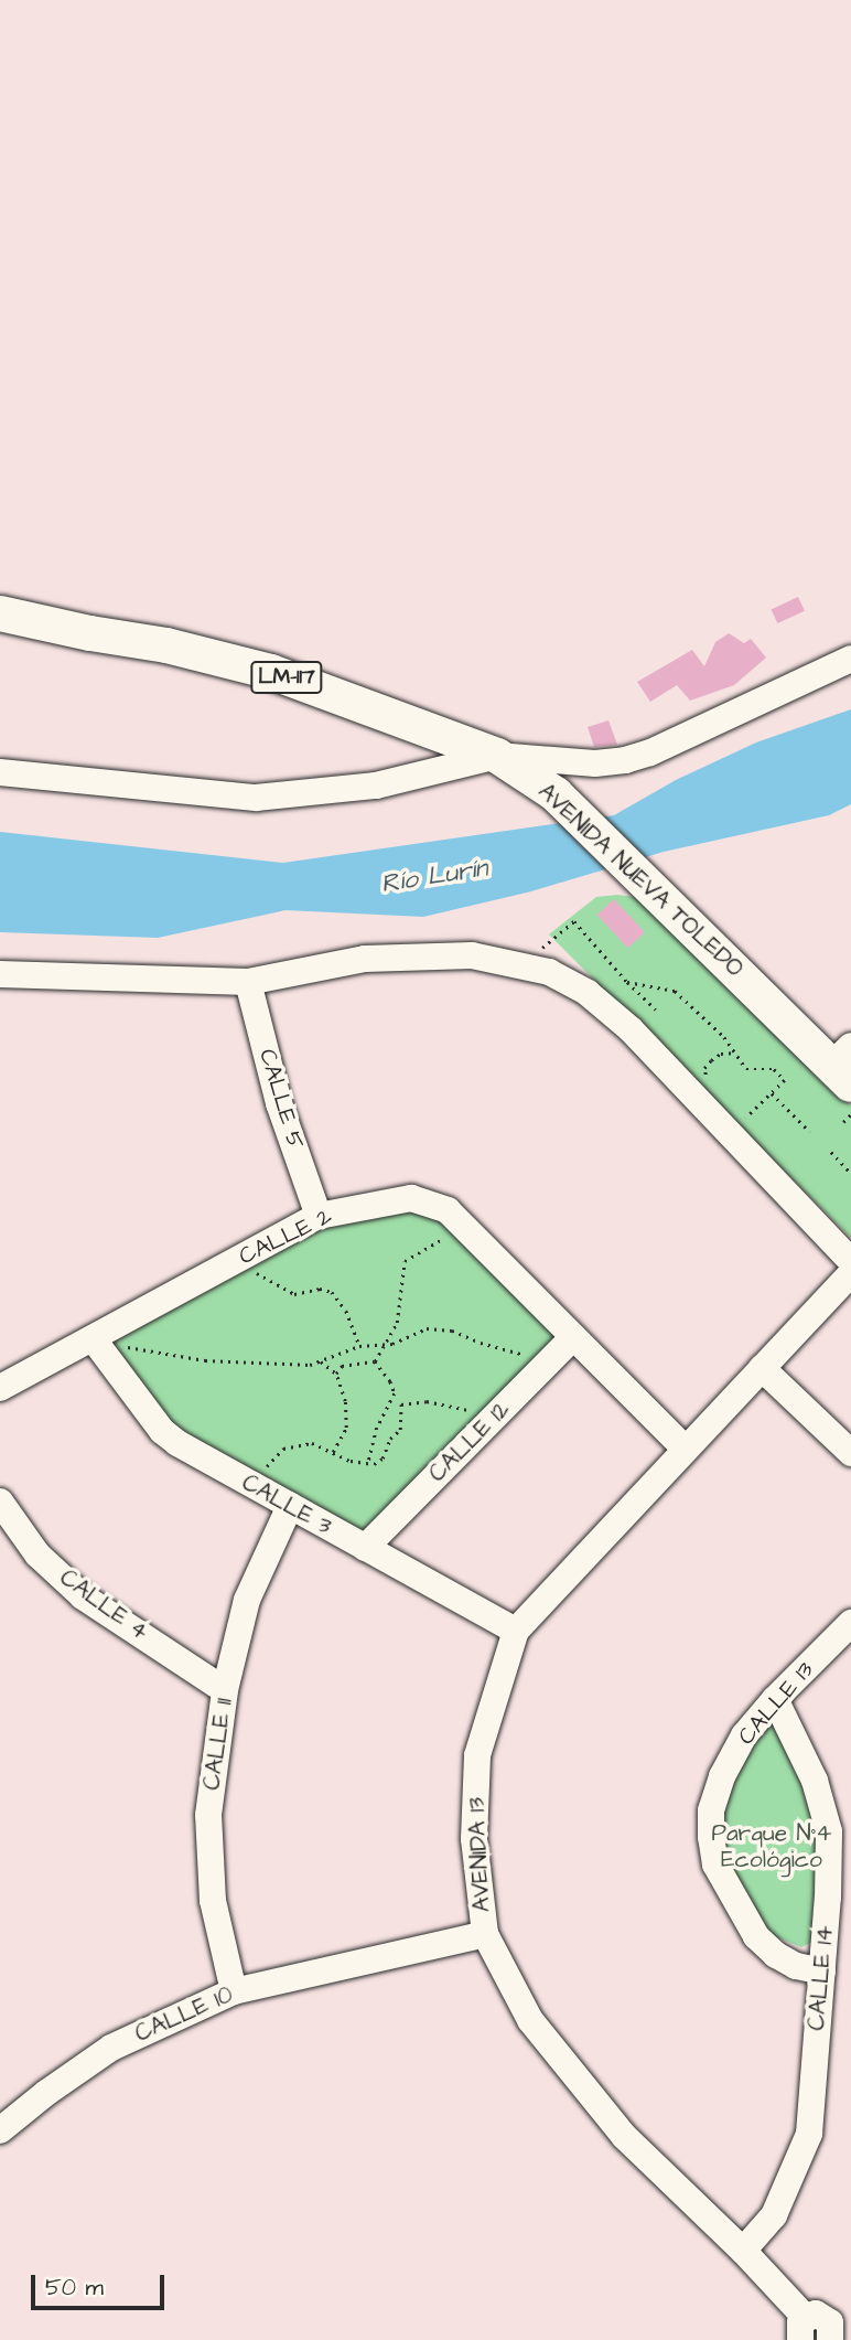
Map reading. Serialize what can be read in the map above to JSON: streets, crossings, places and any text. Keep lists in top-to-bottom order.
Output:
{
  "streets": {
    "main road": ["LM-117", "AVENIDA NUEVA TOLEDO"],
    "street": [
      "CALLE 5",
      "CALLE 2",
      "CALLE 12",
      "CALLE 3",
      "CALLE 4",
      "CALLE 13",
      "CALLE 11",
      "AVENIDA 13",
      "CALLE 14",
      "CALLE 10"
    ]
  },
  "crossings": [
    ["CALLE 5", "CALLE 2"],
    ["CALLE 2", "CALLE 12"],
    ["CALLE 2", "CALLE 3"],
    ["CALLE 2", "AVENIDA 13"],
    ["CALLE 12", "CALLE 3"],
    ["CALLE 3", "CALLE 11"],
    ["CALLE 3", "AVENIDA 13"],
    ["CALLE 4", "CALLE 11"],
    ["CALLE 13", "CALLE 14"],
    ["CALLE 11", "CALLE 10"],
    ["AVENIDA 13", "CALLE 14"],
    ["AVENIDA 13", "CALLE 10"]
  ],
  "water": ["Río Lurín"],
  "parks": ["Parque N°4 Ecológico"],
  "scale_bar": "50 m"
}
